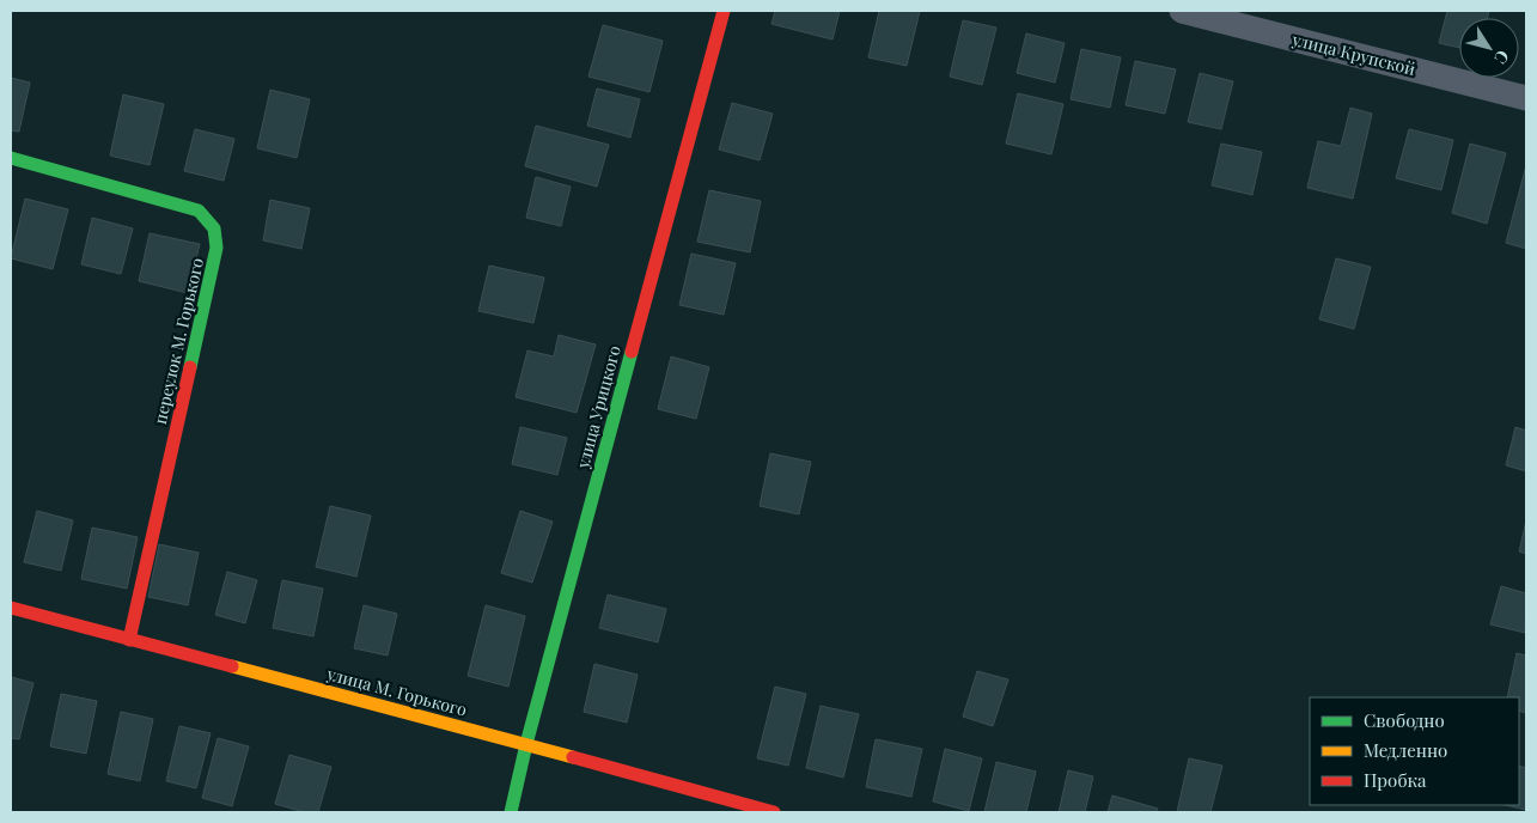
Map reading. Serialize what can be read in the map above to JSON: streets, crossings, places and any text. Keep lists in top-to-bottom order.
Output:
{
  "streets": {
    "street": [
      "улица Крупской",
      "переулок М. Горького",
      "улица Урицкого",
      "улица М. Горького"
    ]
  },
  "crossings": [
    ["переулок М. Горького", "улица М. Горького"],
    ["улица Урицкого", "улица М. Горького"]
  ],
  "legend": ["Свободно", "Медленно", "Пробка"],
  "north": "bottom right"
}
